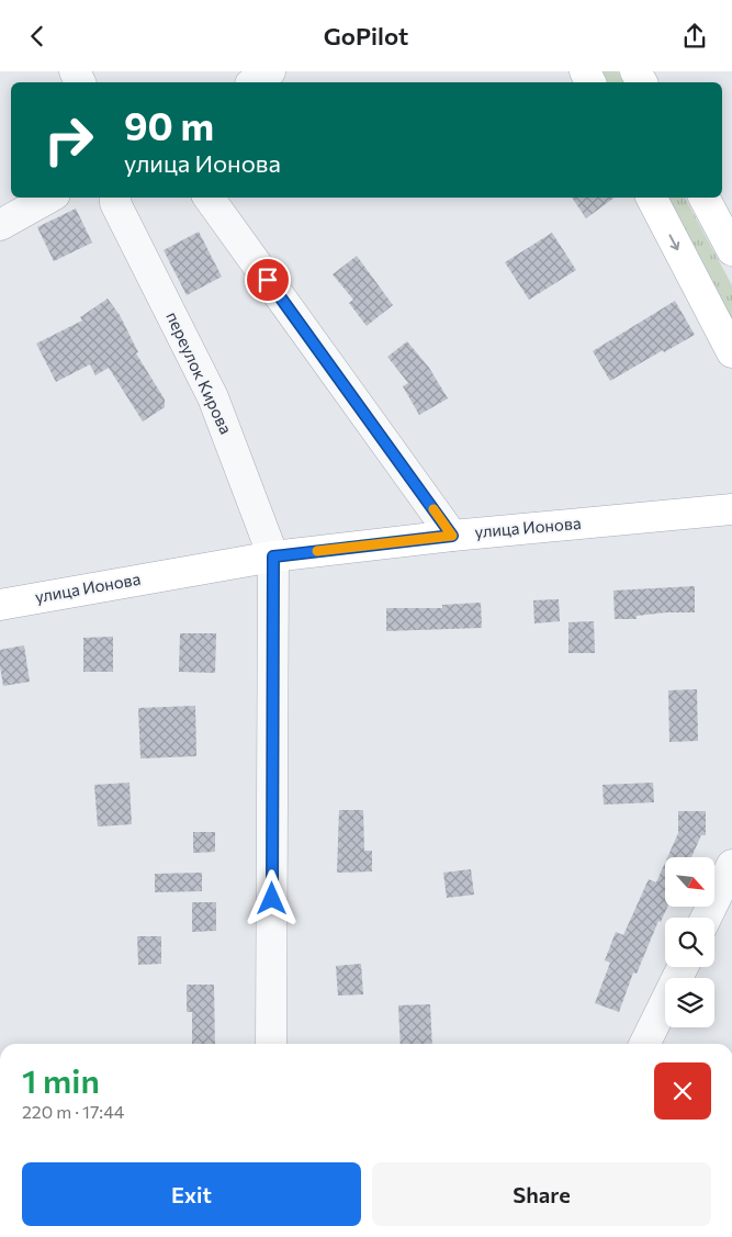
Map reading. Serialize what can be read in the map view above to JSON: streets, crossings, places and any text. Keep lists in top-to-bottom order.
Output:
{
  "streets": {
    "main road": ["улица Ионова"],
    "street": ["переулок Кирова"]
  },
  "crossings": [
    ["переулок Кирова", "улица Ионова"]
  ],
  "north": "bottom right",
  "page": {
    "header": "GoPilot",
    "turn": ["90 m", "улица Ионова"],
    "heading": ["1 min", "220 m · 17:44"],
    "buttons": ["Exit", "Share"]
  }
}
